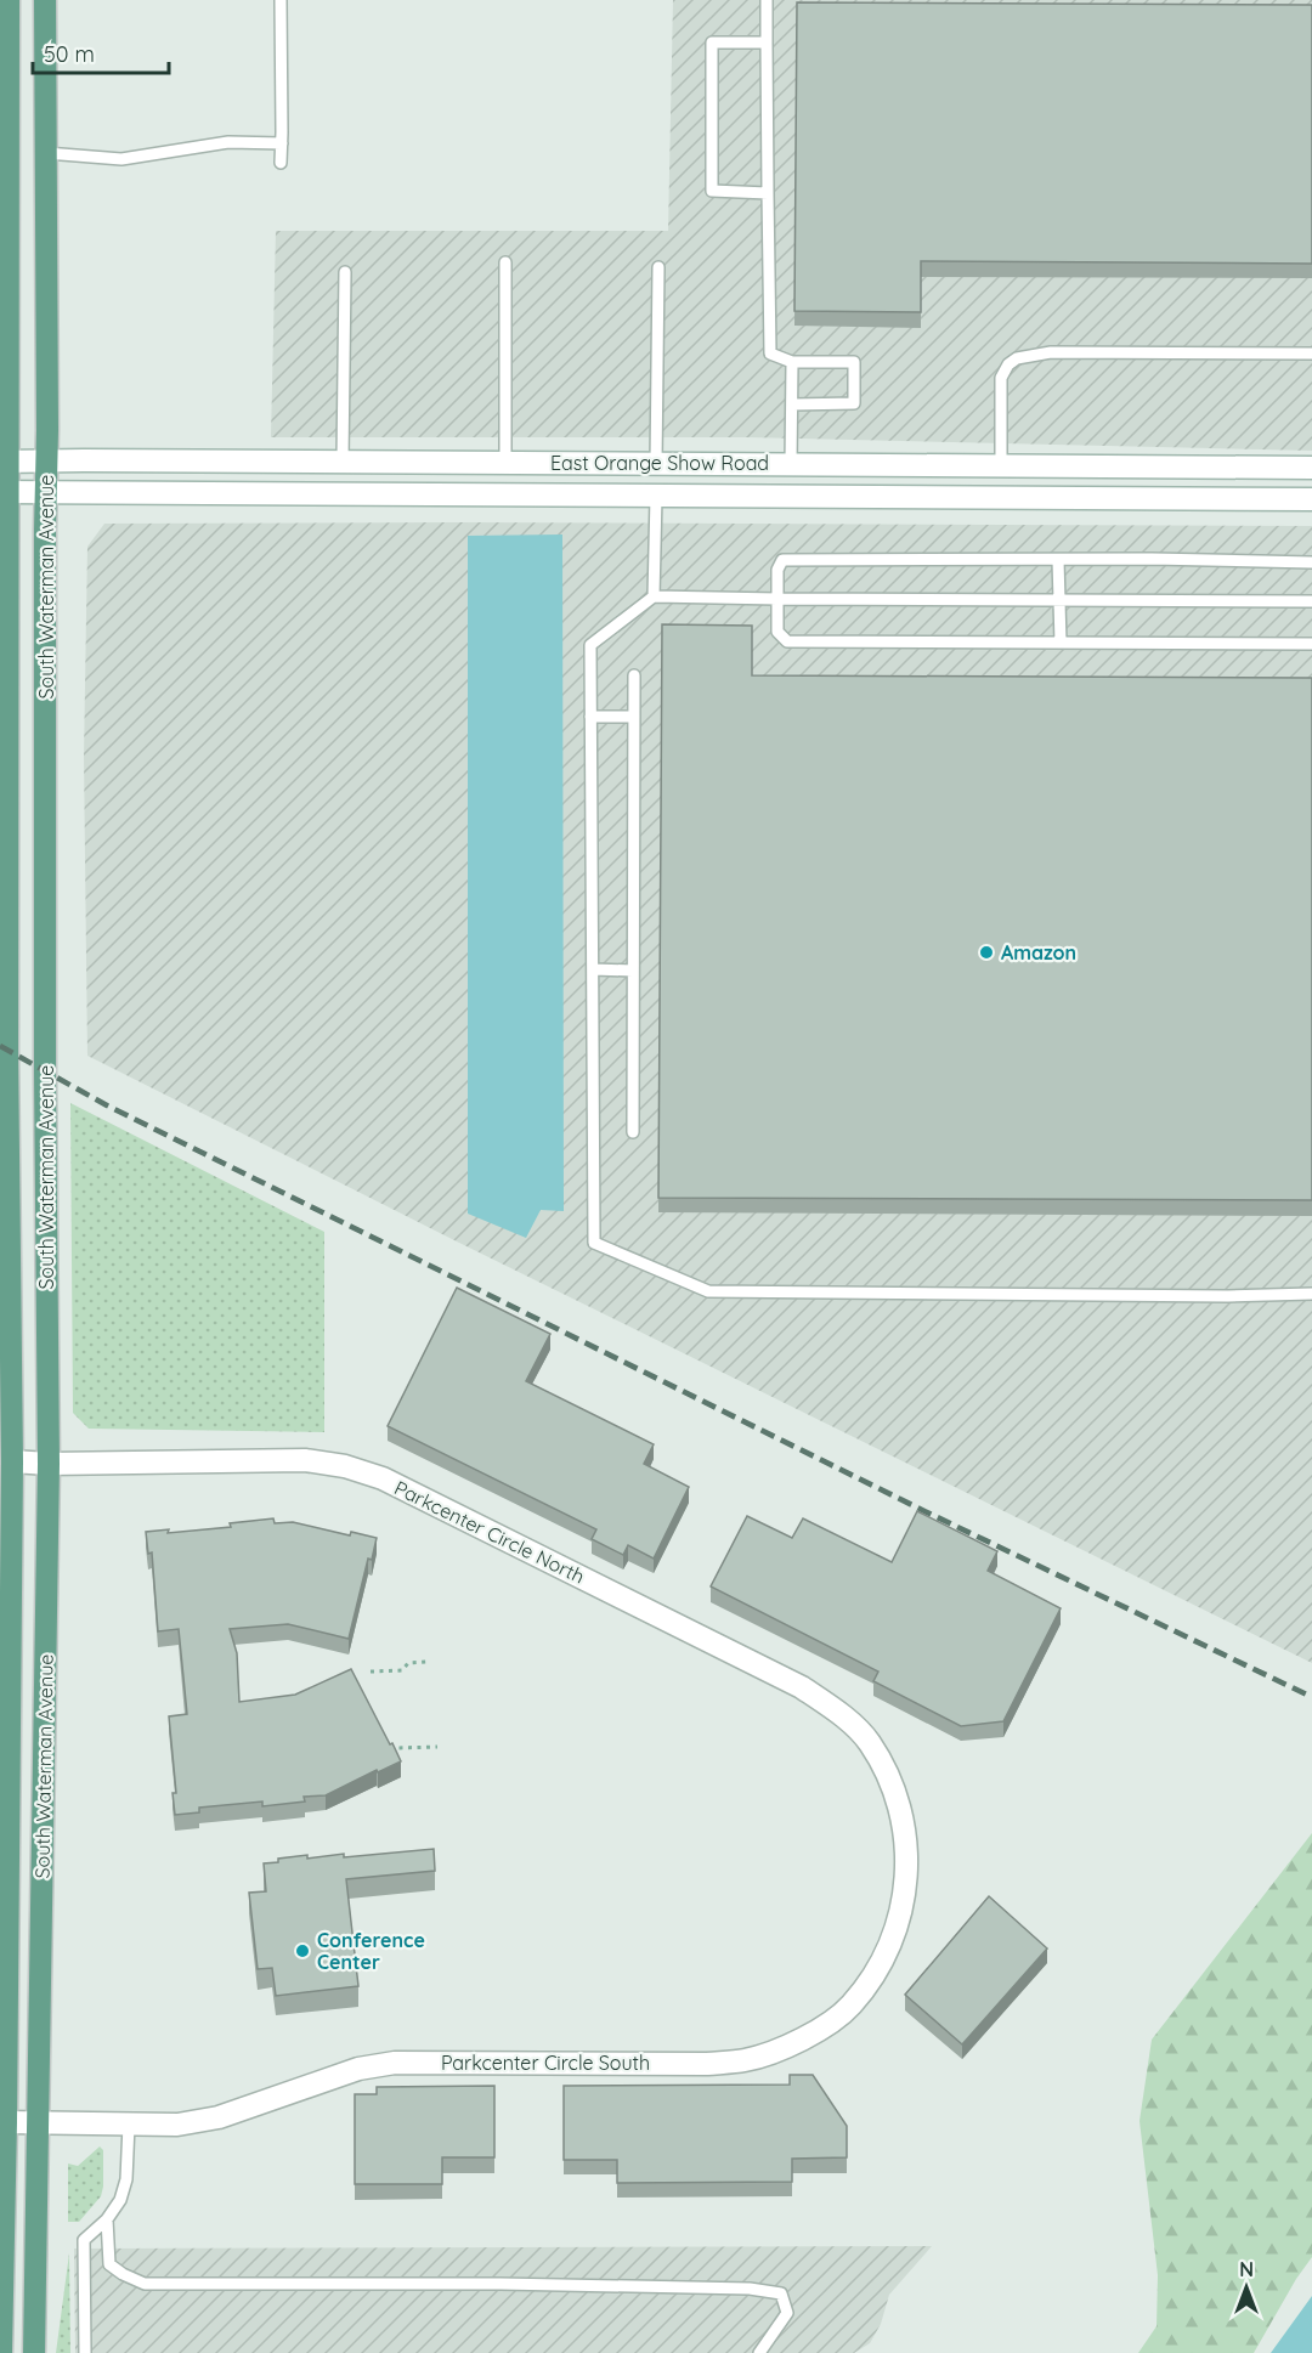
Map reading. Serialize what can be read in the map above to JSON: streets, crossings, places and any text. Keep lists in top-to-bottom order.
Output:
{
  "streets": {
    "main road": [
      "East Orange Show Road",
      "South Waterman Avenue",
      "Parkcenter Circle North",
      "Parkcenter Circle South"
    ]
  },
  "crossings": [
    ["East Orange Show Road", "South Waterman Avenue"],
    ["South Waterman Avenue", "Parkcenter Circle North"],
    ["South Waterman Avenue", "Parkcenter Circle South"],
    ["Parkcenter Circle North", "Parkcenter Circle South"]
  ],
  "places": ["Amazon", "Conference Center"],
  "scale_bar": "50 m",
  "north": "top"
}
